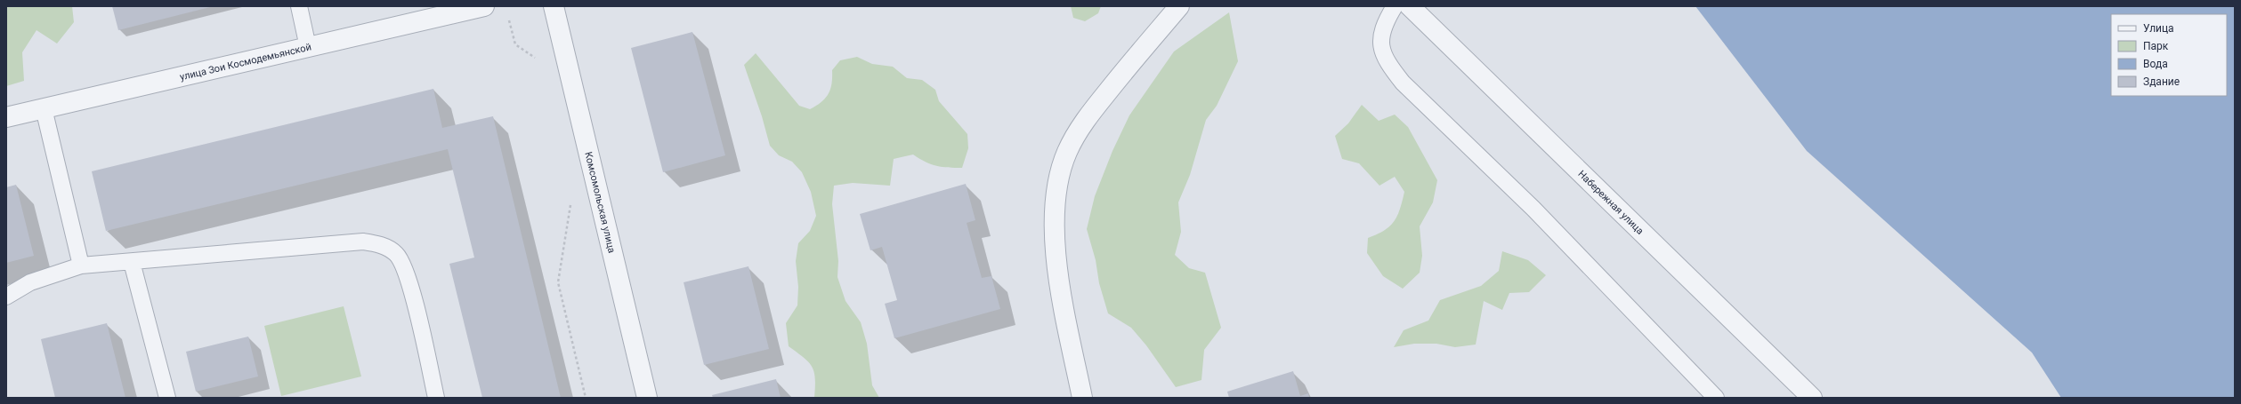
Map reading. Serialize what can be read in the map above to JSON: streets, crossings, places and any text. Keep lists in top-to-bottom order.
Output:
{
  "streets": {
    "street": ["улица Зои Космодемьянской", "Набережная улица", "Комсомольская улица"]
  },
  "legend": [
    "Улица",
    "Парк",
    "Вода",
    "Здание"
  ]
}
